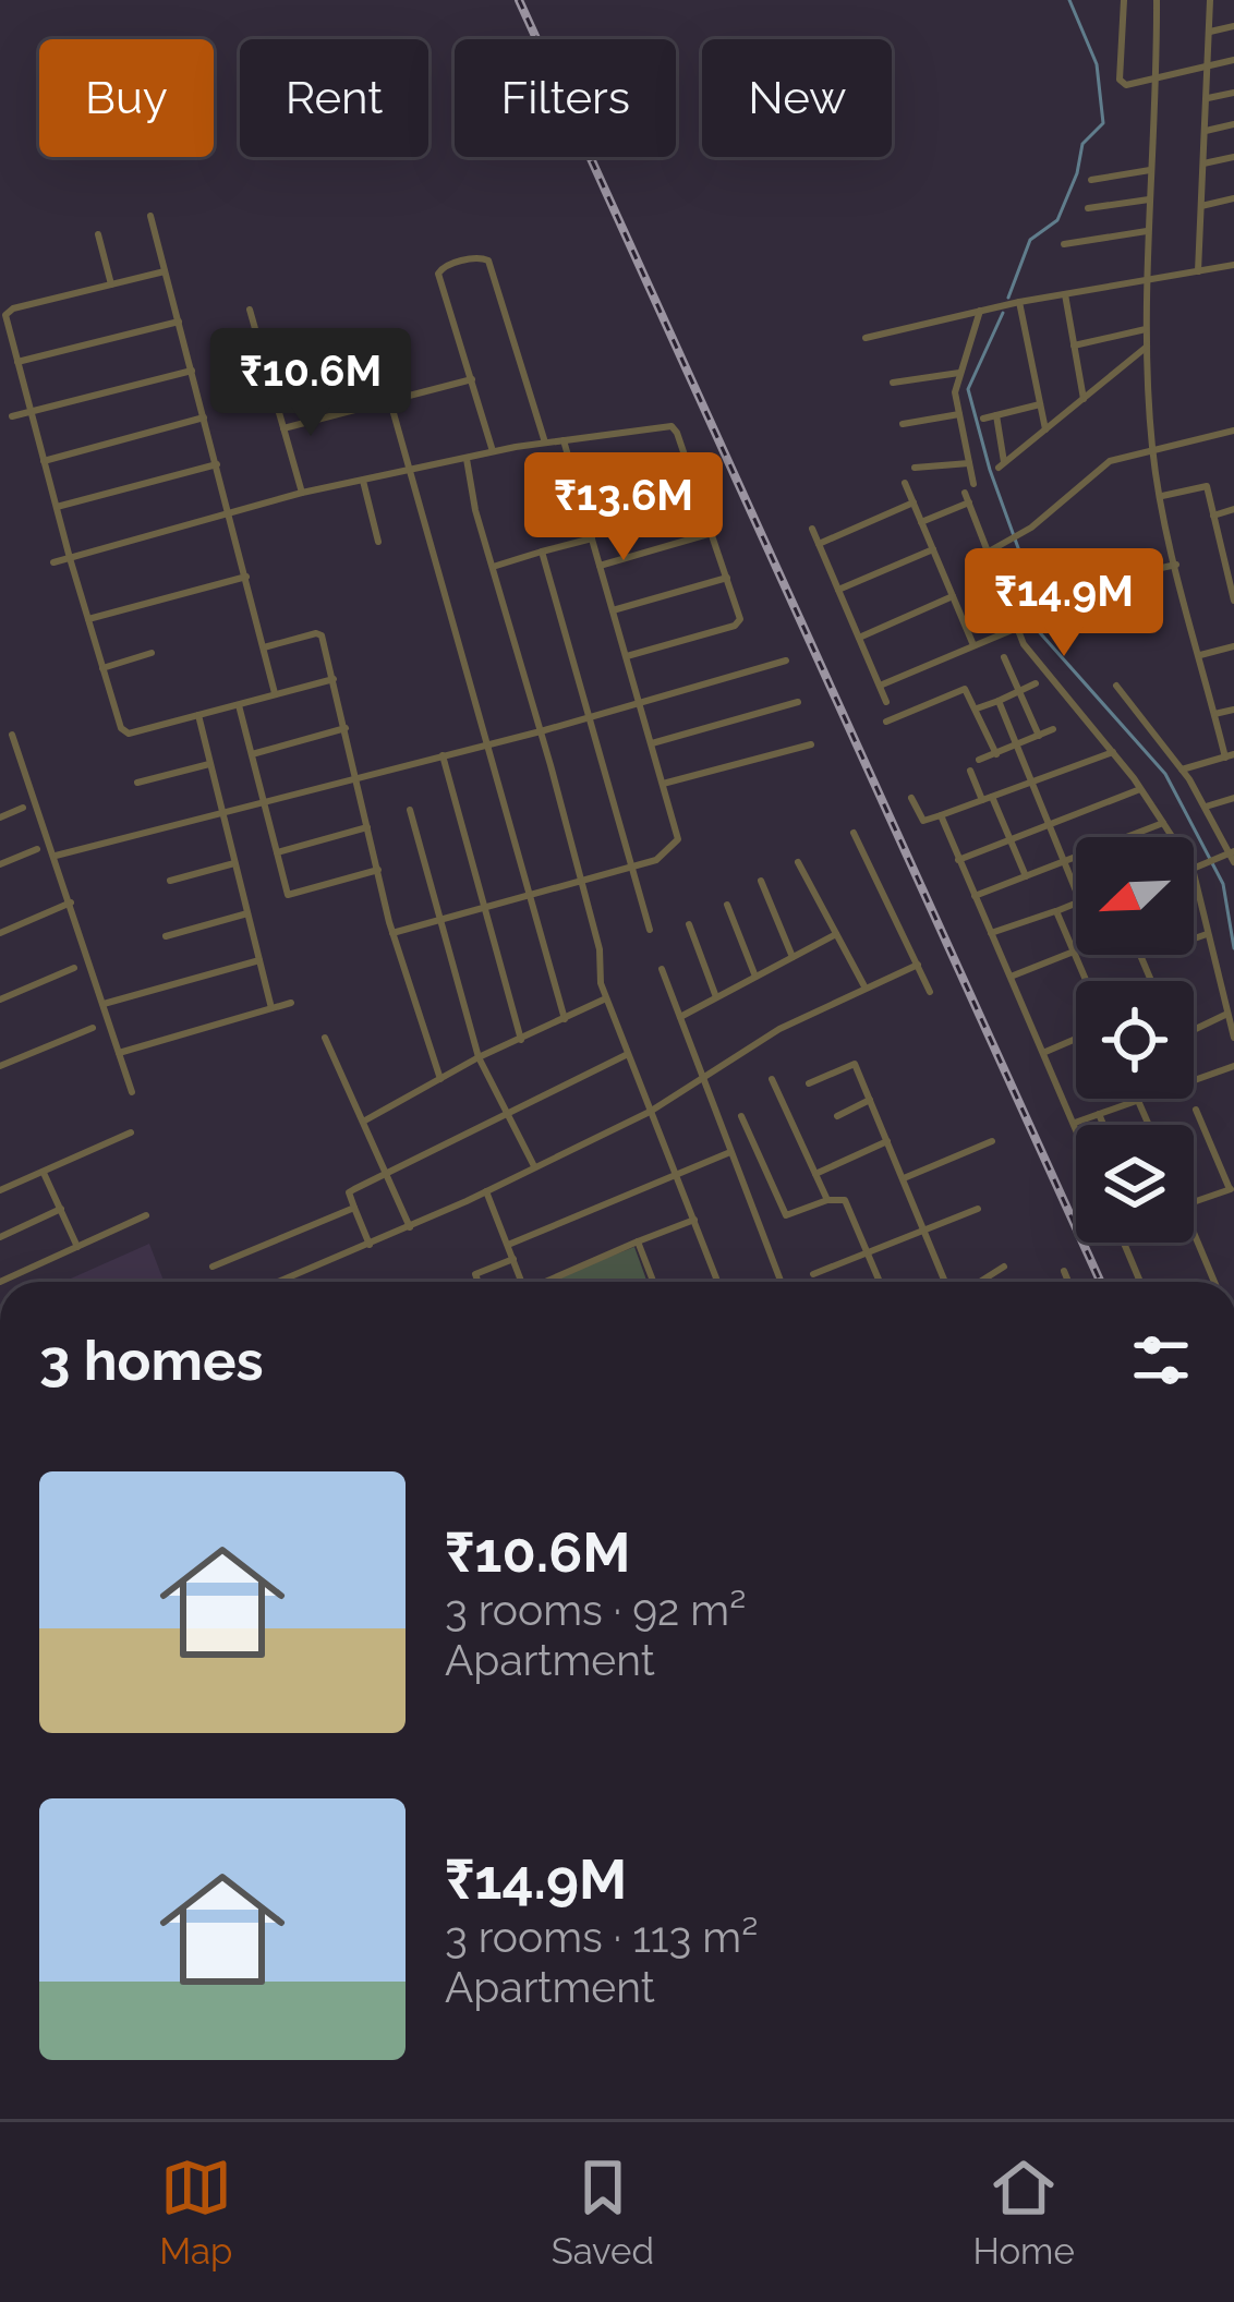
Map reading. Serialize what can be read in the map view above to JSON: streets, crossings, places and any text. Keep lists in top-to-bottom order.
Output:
{
  "north": "bottom left",
  "page": {
    "chip": [
      "Buy",
      "Rent",
      "Filters",
      "New"
    ],
    "price": ["₹10.6M", "₹13.6M", "₹14.9M"],
    "heading": "3 homes",
    "list": [
      {
        "name": "₹10.6M",
        "note": "3 rooms · 92 m² · Apartment"
      },
      {
        "name": "₹14.9M",
        "note": "3 rooms · 113 m² · Apartment"
      }
    ],
    "tabs": ["Map", "Saved", "Home"]
  }
}
